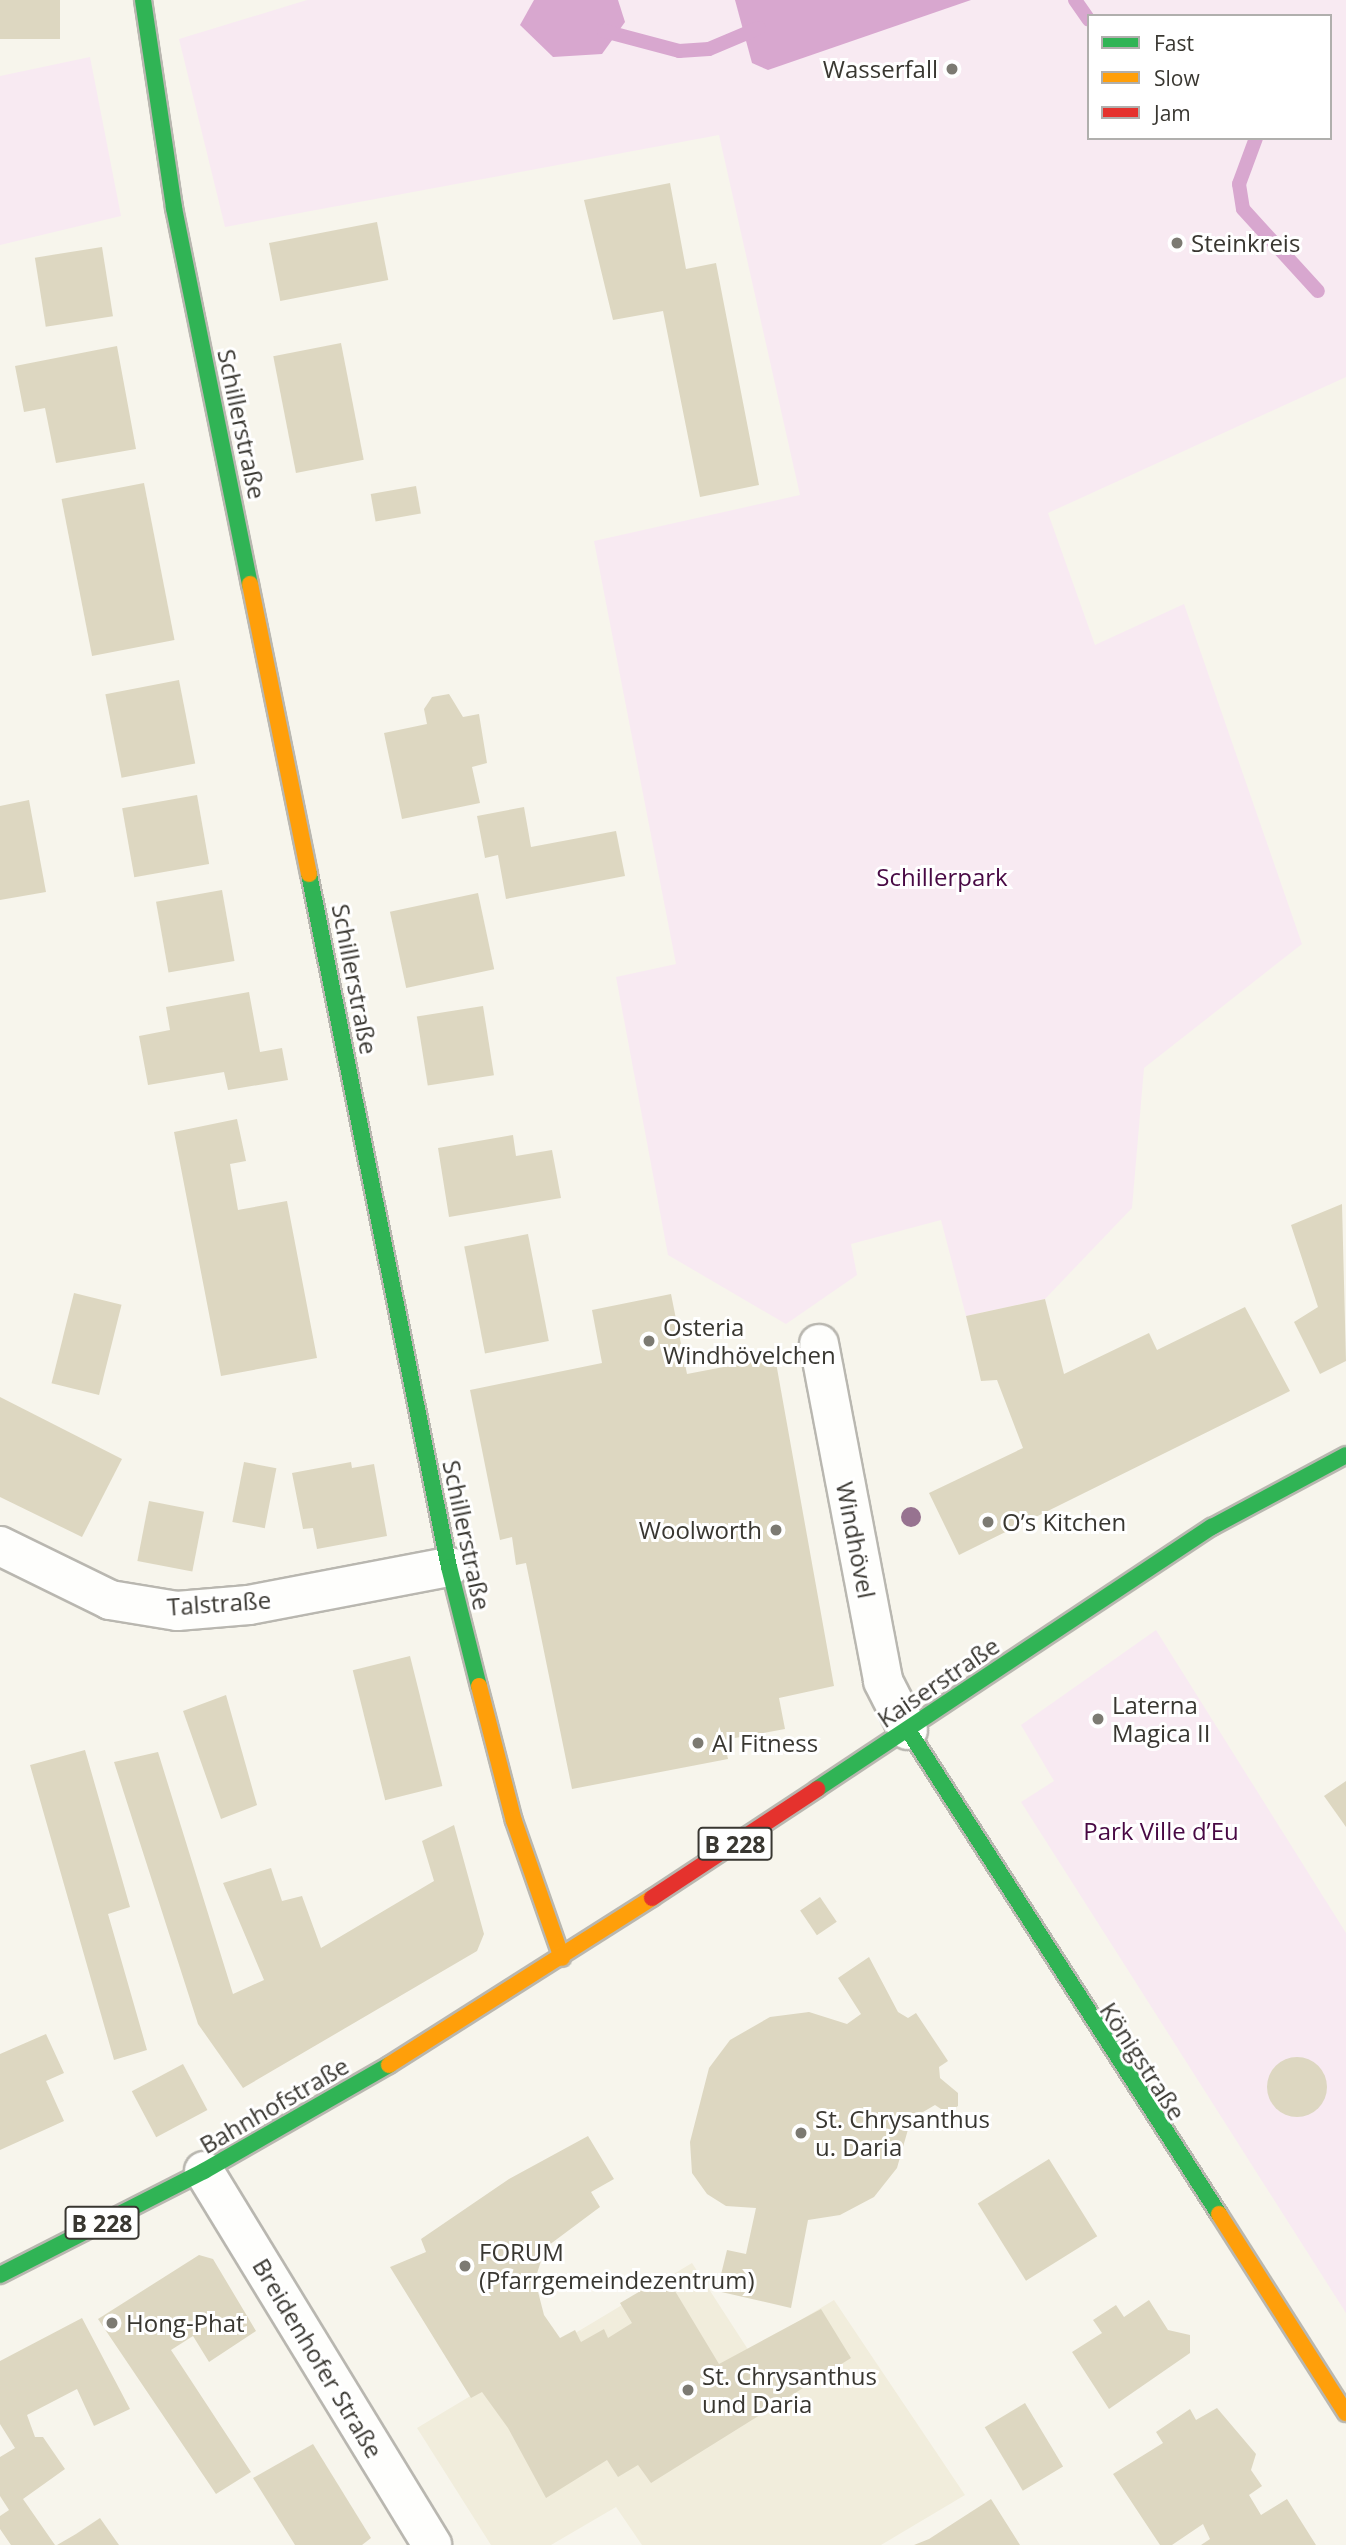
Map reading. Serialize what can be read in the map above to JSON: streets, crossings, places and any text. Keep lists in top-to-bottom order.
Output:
{
  "streets": {
    "street": [
      "Schillerstraße",
      "Windhövel",
      "Talstraße",
      "Kaiserstraße",
      "B 228",
      "Königstraße",
      "Bahnhofstraße",
      "Breidenhofer Straße"
    ]
  },
  "crossings": [
    ["Schillerstraße", "Talstraße"],
    ["Schillerstraße", "Kaiserstraße"],
    ["Schillerstraße", "Bahnhofstraße"],
    ["Windhövel", "Kaiserstraße"],
    ["Windhövel", "Königstraße"],
    ["Kaiserstraße", "Königstraße"],
    ["Kaiserstraße", "Bahnhofstraße"],
    ["Bahnhofstraße", "Breidenhofer Straße"]
  ],
  "parks": ["Schillerpark", "Park Ville d’Eu"],
  "places": [
    "Wasserfall",
    "Steinkreis",
    "Osteria Windhövelchen",
    "O’s Kitchen",
    "Woolworth",
    "Laterna Magica II",
    "AI Fitness",
    "St. Chrysanthus u. Daria",
    "FORUM (Pfarrgemeindezentrum)",
    "Hong-Phat",
    "St. Chrysanthus und Daria"
  ],
  "legend": ["Fast", "Slow", "Jam"]
}
